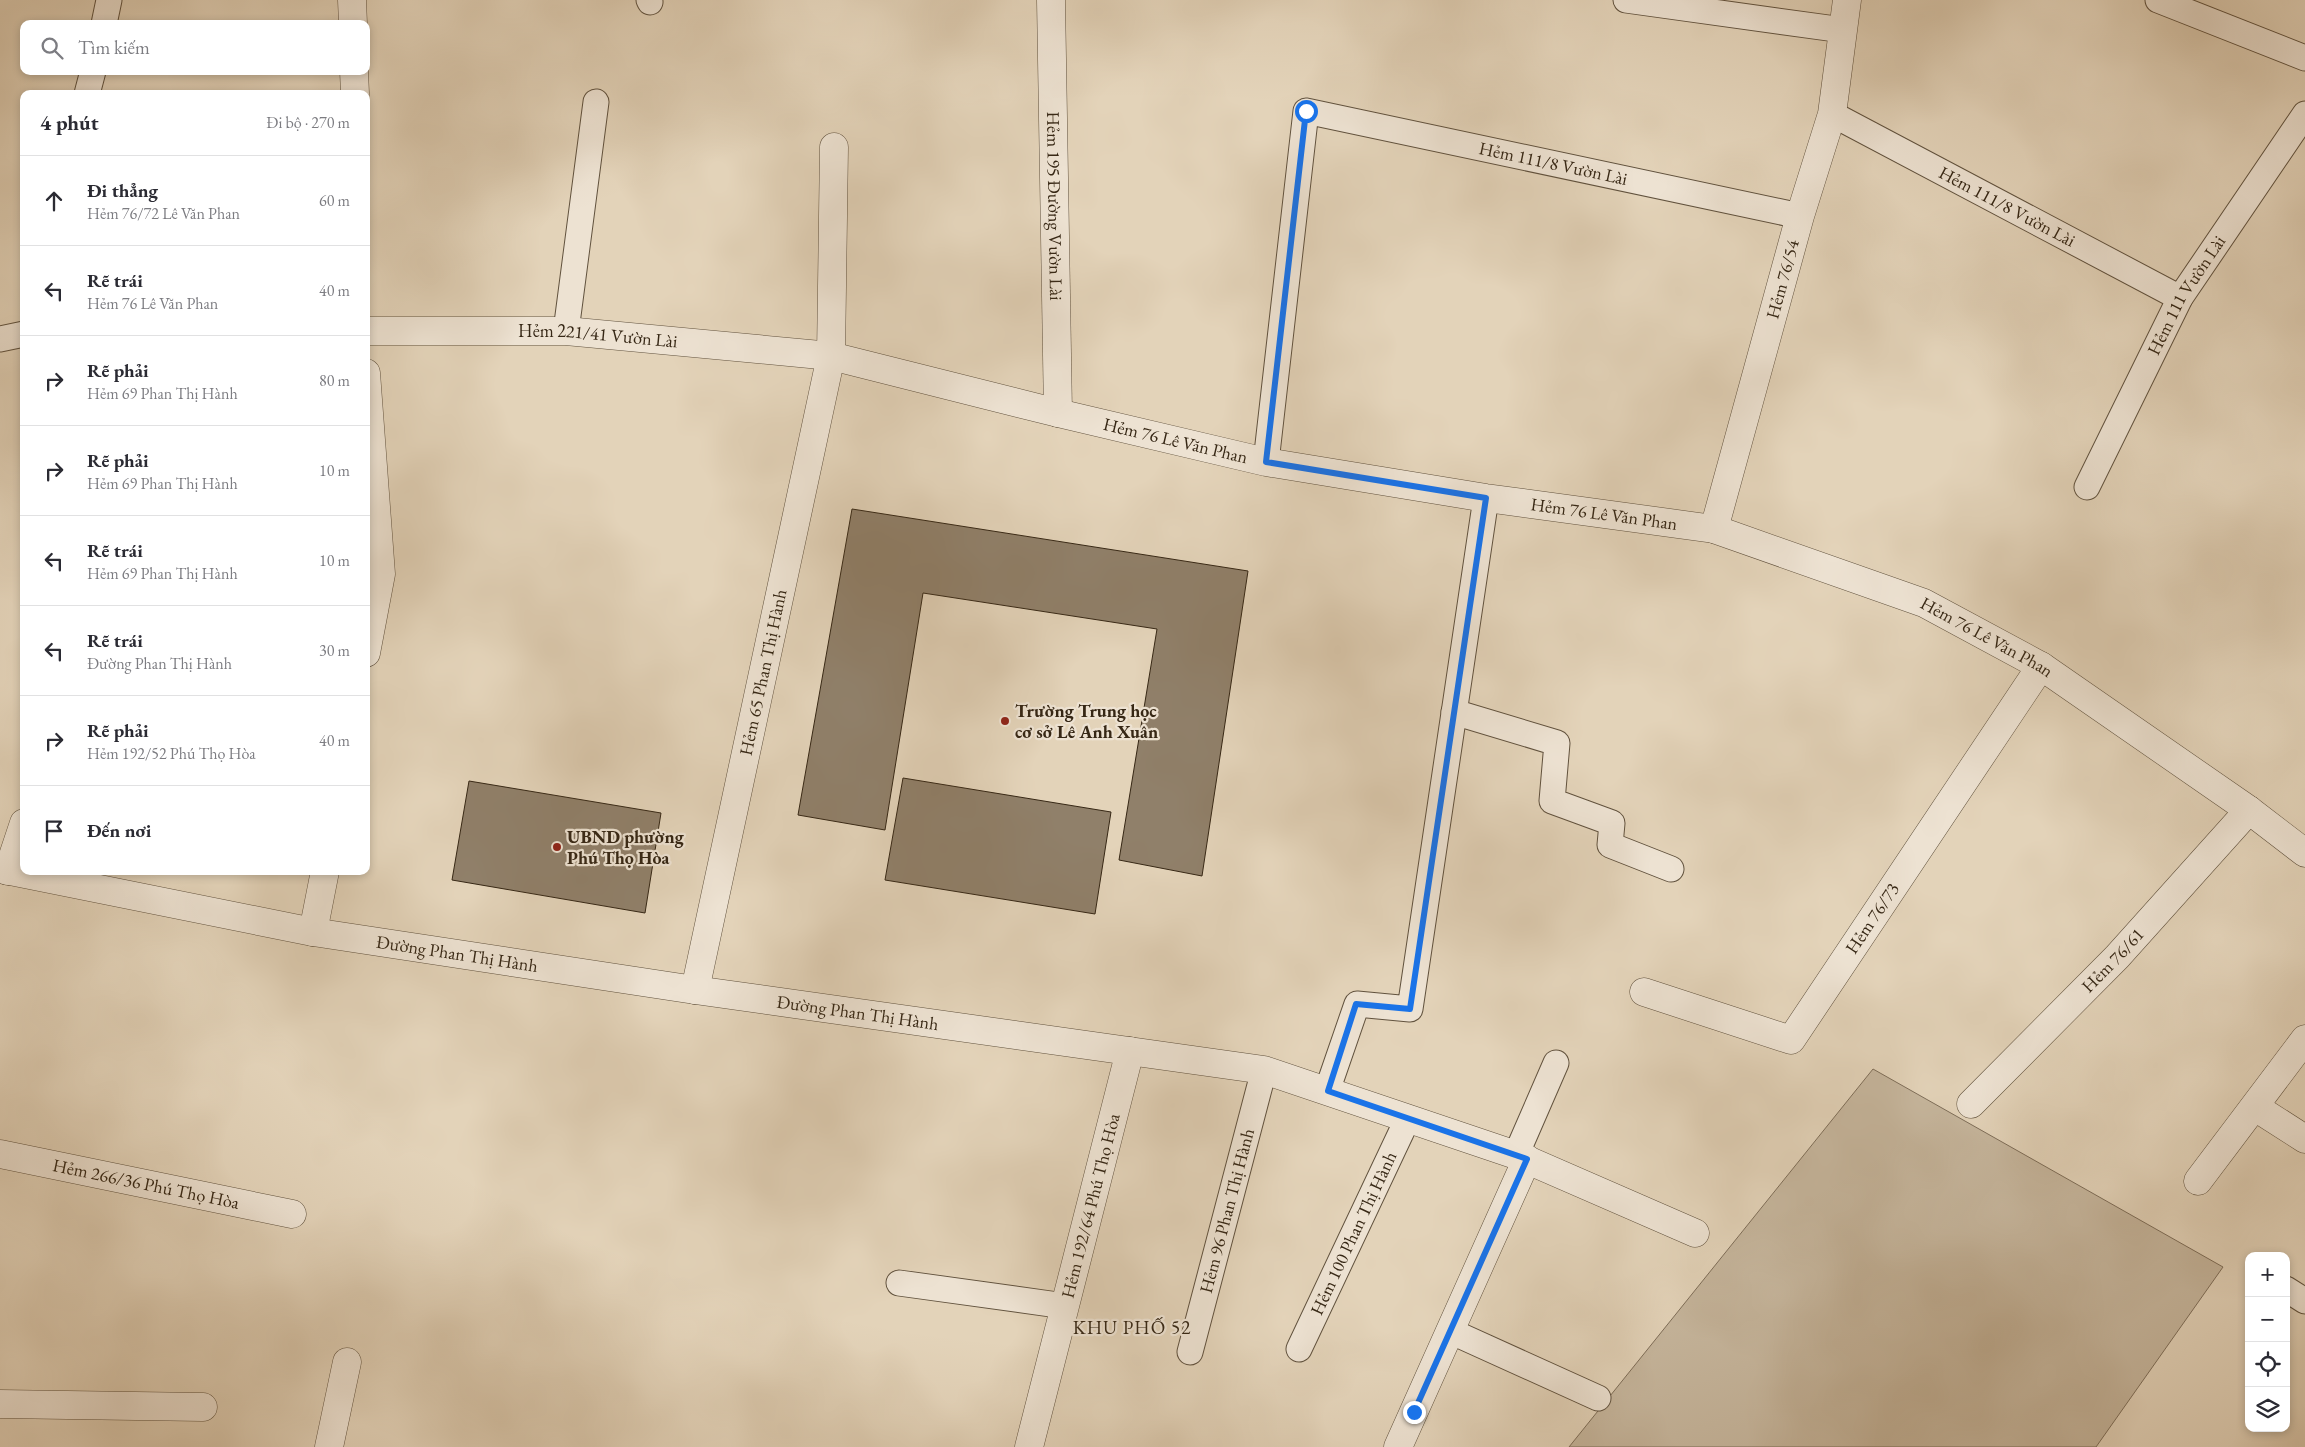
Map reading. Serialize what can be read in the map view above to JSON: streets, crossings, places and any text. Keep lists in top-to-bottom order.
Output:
{
  "streets": {
    "street": [
      "Hẻm 195 Đường Vườn Lài",
      "Hẻm 76/54",
      "Hẻm 221/41 Vườn Lài",
      "Hẻm 76 Lê Văn Phan",
      "Hẻm 65 Phan Thị Hành",
      "Hẻm 76/73",
      "Đường Phan Thị Hành",
      "Hẻm 76/61",
      "Hẻm 266/36 Phú Thọ Hòa",
      "Hẻm 192/64 Phú Thọ Hòa"
    ],
    "lane": [
      "Hẻm 111/8 Vườn Lài",
      "Hẻm 111 Vườn Lài",
      "Hẻm 96 Phan Thị Hành",
      "Hẻm 100 Phan Thị Hành"
    ]
  },
  "crossings": [
    ["Hẻm 111/8 Vườn Lài", "Hẻm 76/54"],
    ["Hẻm 111/8 Vườn Lài", "Hẻm 111 Vườn Lài"],
    ["Hẻm 111/8 Vườn Lài", "Hẻm 76 Lê Văn Phan"],
    ["Hẻm 195 Đường Vườn Lài", "Hẻm 76 Lê Văn Phan"],
    ["Hẻm 76/54", "Hẻm 76 Lê Văn Phan"],
    ["Hẻm 221/41 Vườn Lài", "Hẻm 76 Lê Văn Phan"],
    ["Hẻm 221/41 Vườn Lài", "Hẻm 65 Phan Thị Hành"],
    ["Hẻm 76 Lê Văn Phan", "Hẻm 65 Phan Thị Hành"],
    ["Hẻm 76 Lê Văn Phan", "Hẻm 76/73"],
    ["Hẻm 76 Lê Văn Phan", "Hẻm 76/61"],
    ["Hẻm 65 Phan Thị Hành", "Đường Phan Thị Hành"],
    ["Đường Phan Thị Hành", "Hẻm 192/64 Phú Thọ Hòa"],
    ["Đường Phan Thị Hành", "Hẻm 96 Phan Thị Hành"],
    ["Đường Phan Thị Hành", "Hẻm 100 Phan Thị Hành"]
  ],
  "districts": ["KHU PHỐ 52"],
  "places": ["Trường Trung học cơ sở Lê Anh Xuân", "UBND phường Phú Thọ Hòa"],
  "page": {
    "search": "Tìm kiếm",
    "heading": ["4 phút", "Đi bộ · 270 m"],
    "list": [
      ["Đi thẳng", "Hẻm 76/72 Lê Văn Phan", "60 m"],
      ["Rẽ trái", "Hẻm 76 Lê Văn Phan", "40 m"],
      ["Rẽ phải", "Hẻm 69 Phan Thị Hành", "80 m"],
      ["Rẽ phải", "Hẻm 69 Phan Thị Hành", "10 m"],
      ["Rẽ trái", "Hẻm 69 Phan Thị Hành", "10 m"],
      ["Rẽ trái", "Đường Phan Thị Hành", "30 m"],
      ["Rẽ phải", "Hẻm 192/52 Phú Thọ Hòa", "40 m"],
      "Đến nơi"
    ],
    "map_buttons": ["+", "−"]
  }
}
